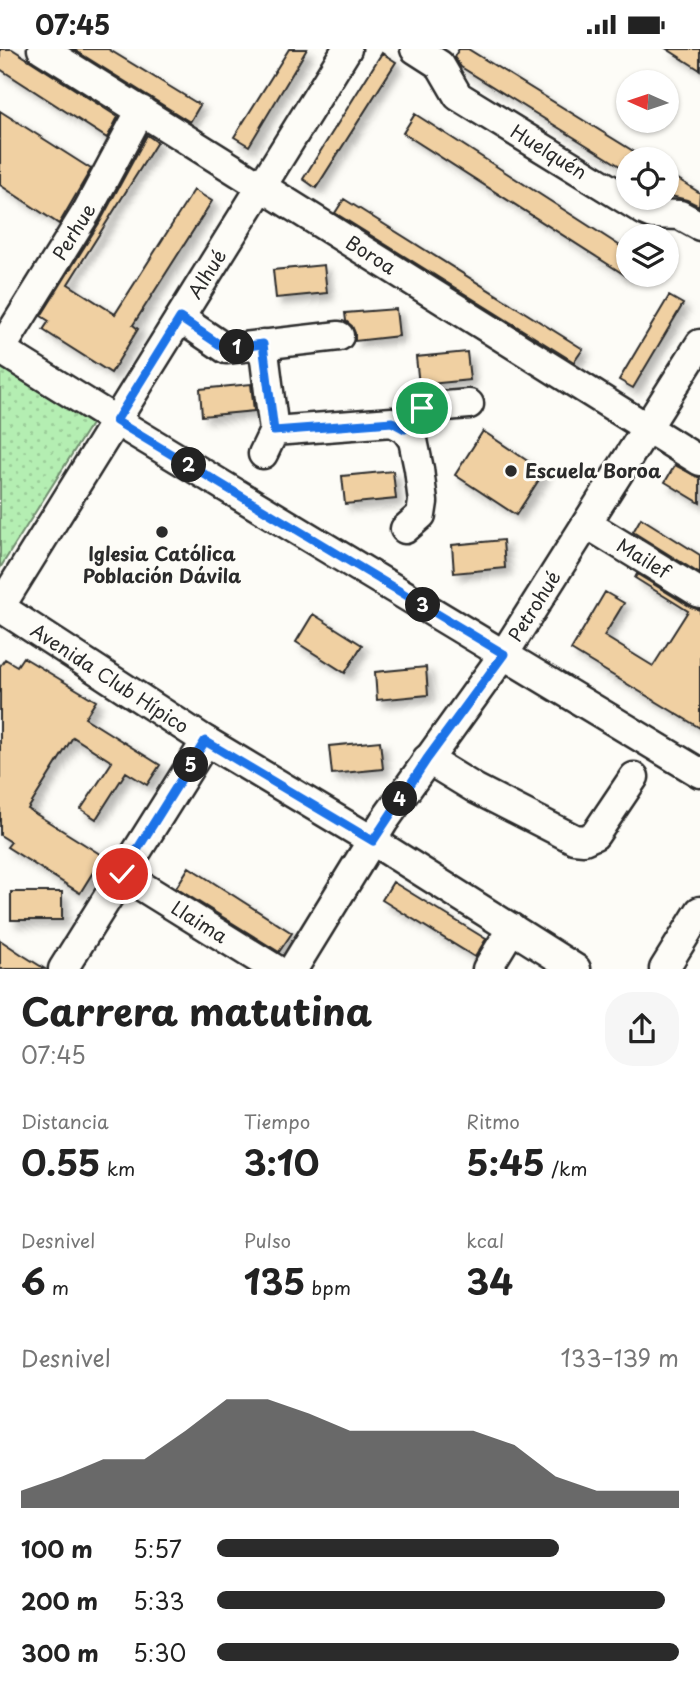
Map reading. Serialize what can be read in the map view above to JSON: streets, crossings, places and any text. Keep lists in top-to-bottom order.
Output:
{
  "streets": {
    "street": [
      "Huelquén",
      "Perhue",
      "Boroa",
      "Alhué",
      "Mailef",
      "Petrohué",
      "Avenida Club Hípico",
      "Llaima"
    ]
  },
  "crossings": [
    ["Perhue", "Boroa"],
    ["Boroa", "Alhué"],
    ["Boroa", "Petrohué"],
    ["Alhué", "Avenida Club Hípico"],
    ["Mailef", "Petrohué"],
    ["Petrohué", "Avenida Club Hípico"]
  ],
  "places": ["Escuela Boroa", "Iglesia Católica Población Dávila"],
  "north": "left",
  "page": {
    "status": "07:45",
    "pins": [
      "1",
      "2",
      "3",
      "5",
      "4"
    ],
    "heading": ["Carrera matutina", "07:45"],
    "stats": [
      ["Distancia", "0.55 km"],
      ["Tiempo", "3:10"],
      ["Ritmo", "5:45 /km"],
      ["Desnivel", "6 m"],
      ["Pulso", "135 bpm"],
      ["kcal", "34"]
    ],
    "chart": ["Desnivel", "133–139 m"],
    "list": [
      {
        "name": "100 m",
        "note": "5:57"
      },
      {
        "name": "200 m",
        "note": "5:33"
      },
      {
        "name": "300 m",
        "note": "5:30"
      }
    ]
  }
}
